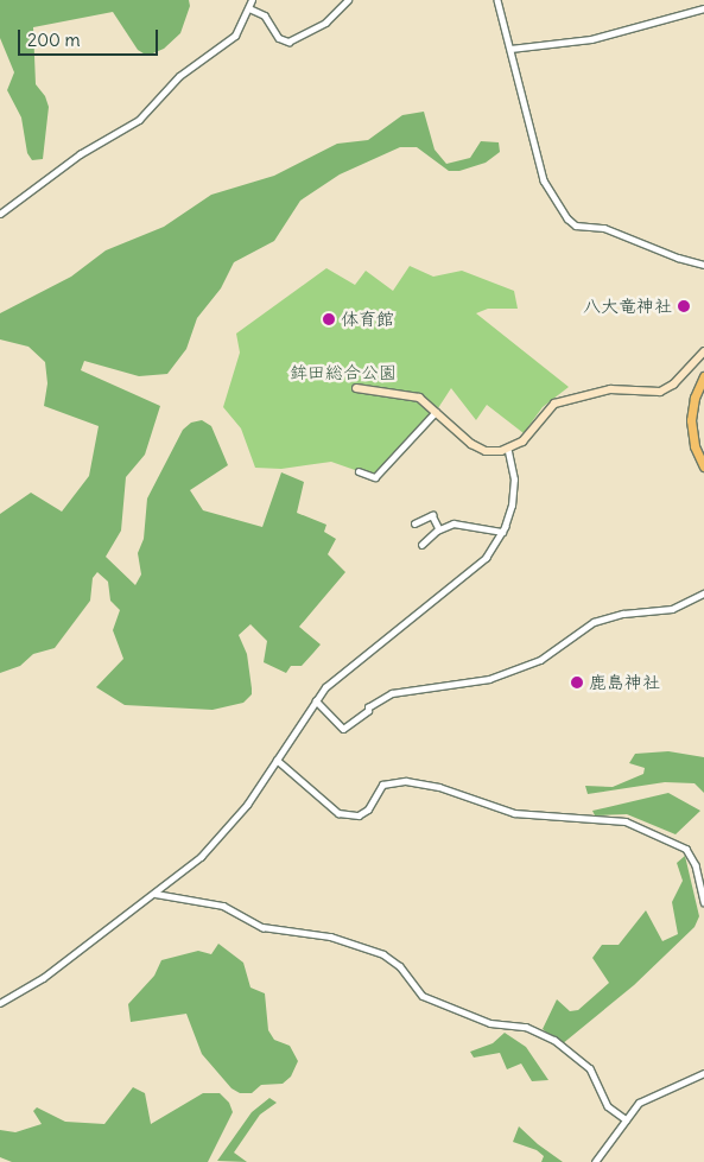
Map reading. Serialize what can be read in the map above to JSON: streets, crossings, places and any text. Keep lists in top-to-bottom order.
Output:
{
  "parks": ["鉾田総合公園"],
  "places": ["八大竜神社", "体育館", "鹿島神社"],
  "scale_bar": "200 m"
}
